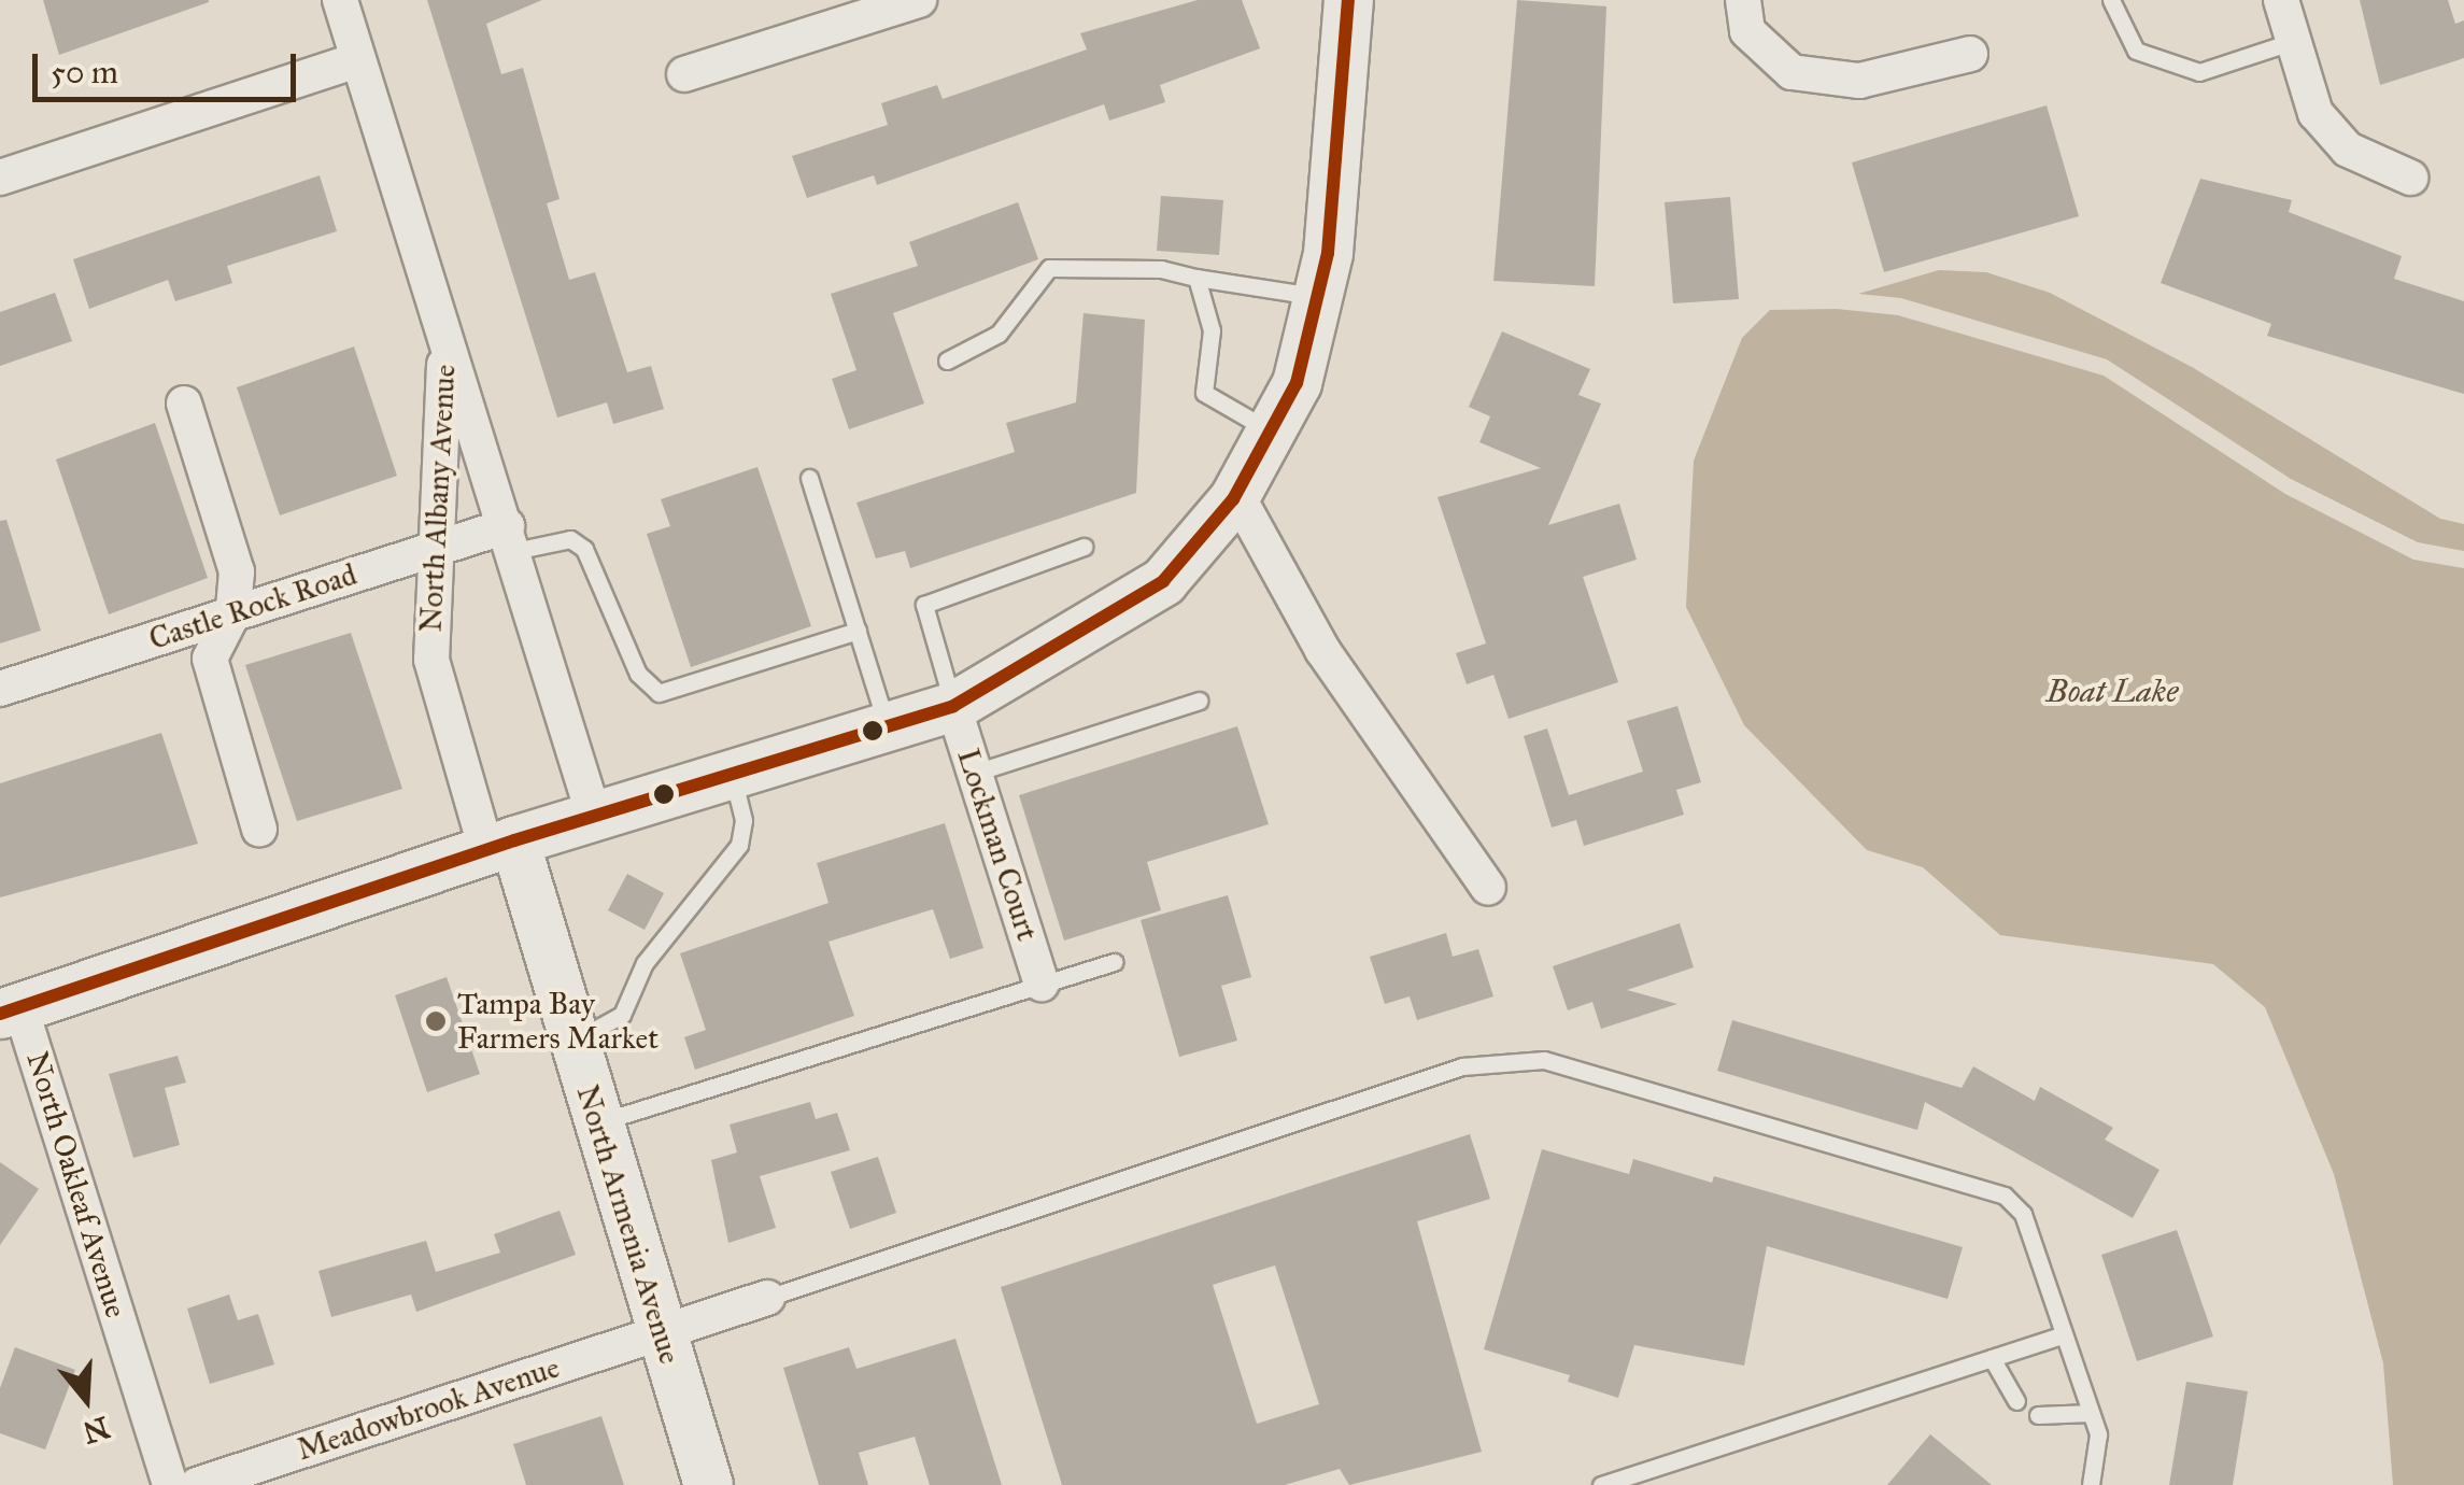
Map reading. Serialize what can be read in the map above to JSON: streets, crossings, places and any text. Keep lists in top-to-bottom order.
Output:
{
  "streets": {
    "main road": ["North Armenia Avenue"],
    "street": [
      "North Albany Avenue",
      "Castle Rock Road",
      "Lockman Court",
      "North Oakleaf Avenue",
      "Meadowbrook Avenue"
    ]
  },
  "crossings": [
    ["North Albany Avenue", "Castle Rock Road"],
    ["North Albany Avenue", "North Armenia Avenue"],
    ["North Armenia Avenue", "Meadowbrook Avenue"]
  ],
  "water": ["Boat Lake"],
  "places": ["Tampa Bay Farmers Market"],
  "scale_bar": "50 m",
  "north": "bottom"
}
